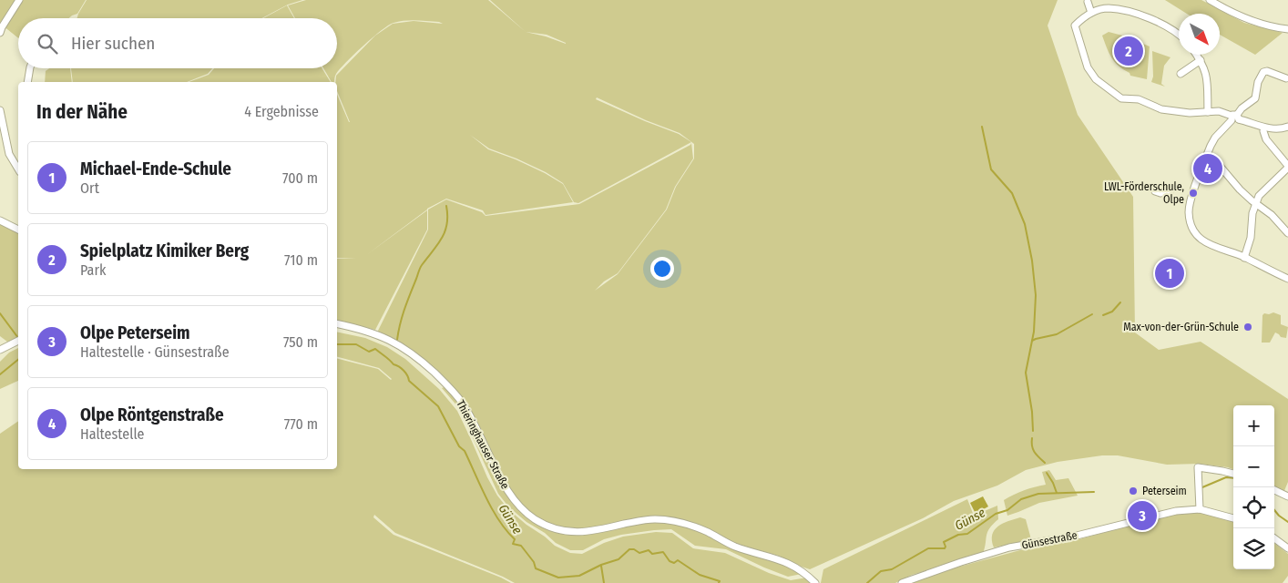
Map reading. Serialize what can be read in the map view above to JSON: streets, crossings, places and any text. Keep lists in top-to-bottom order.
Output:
{
  "streets": {
    "street": ["Thieringhauser Straße", "Günsestraße"]
  },
  "water": ["Günse"],
  "places": ["LWL-Förderschule, Olpe", "Max-von-der-Grün-Schule", "Peterseim"],
  "north": "bottom right",
  "page": {
    "search": "Hier suchen",
    "pins": [
      "2",
      "4",
      "1",
      "3"
    ],
    "heading": ["In der Nähe", "4 Ergebnisse"],
    "list": [
      {
        "mark": "1",
        "name": "Michael-Ende-Schule",
        "note": "Ort",
        "value": "700 m"
      },
      {
        "mark": "2",
        "name": "Spielplatz Kimiker Berg",
        "note": "Park",
        "value": "710 m"
      },
      {
        "mark": "3",
        "name": "Olpe Peterseim",
        "note": "Haltestelle · Günsestraße",
        "value": "750 m"
      },
      {
        "mark": "4",
        "name": "Olpe Röntgenstraße",
        "note": "Haltestelle",
        "value": "770 m"
      }
    ],
    "map_buttons": ["+", "−"]
  }
}
